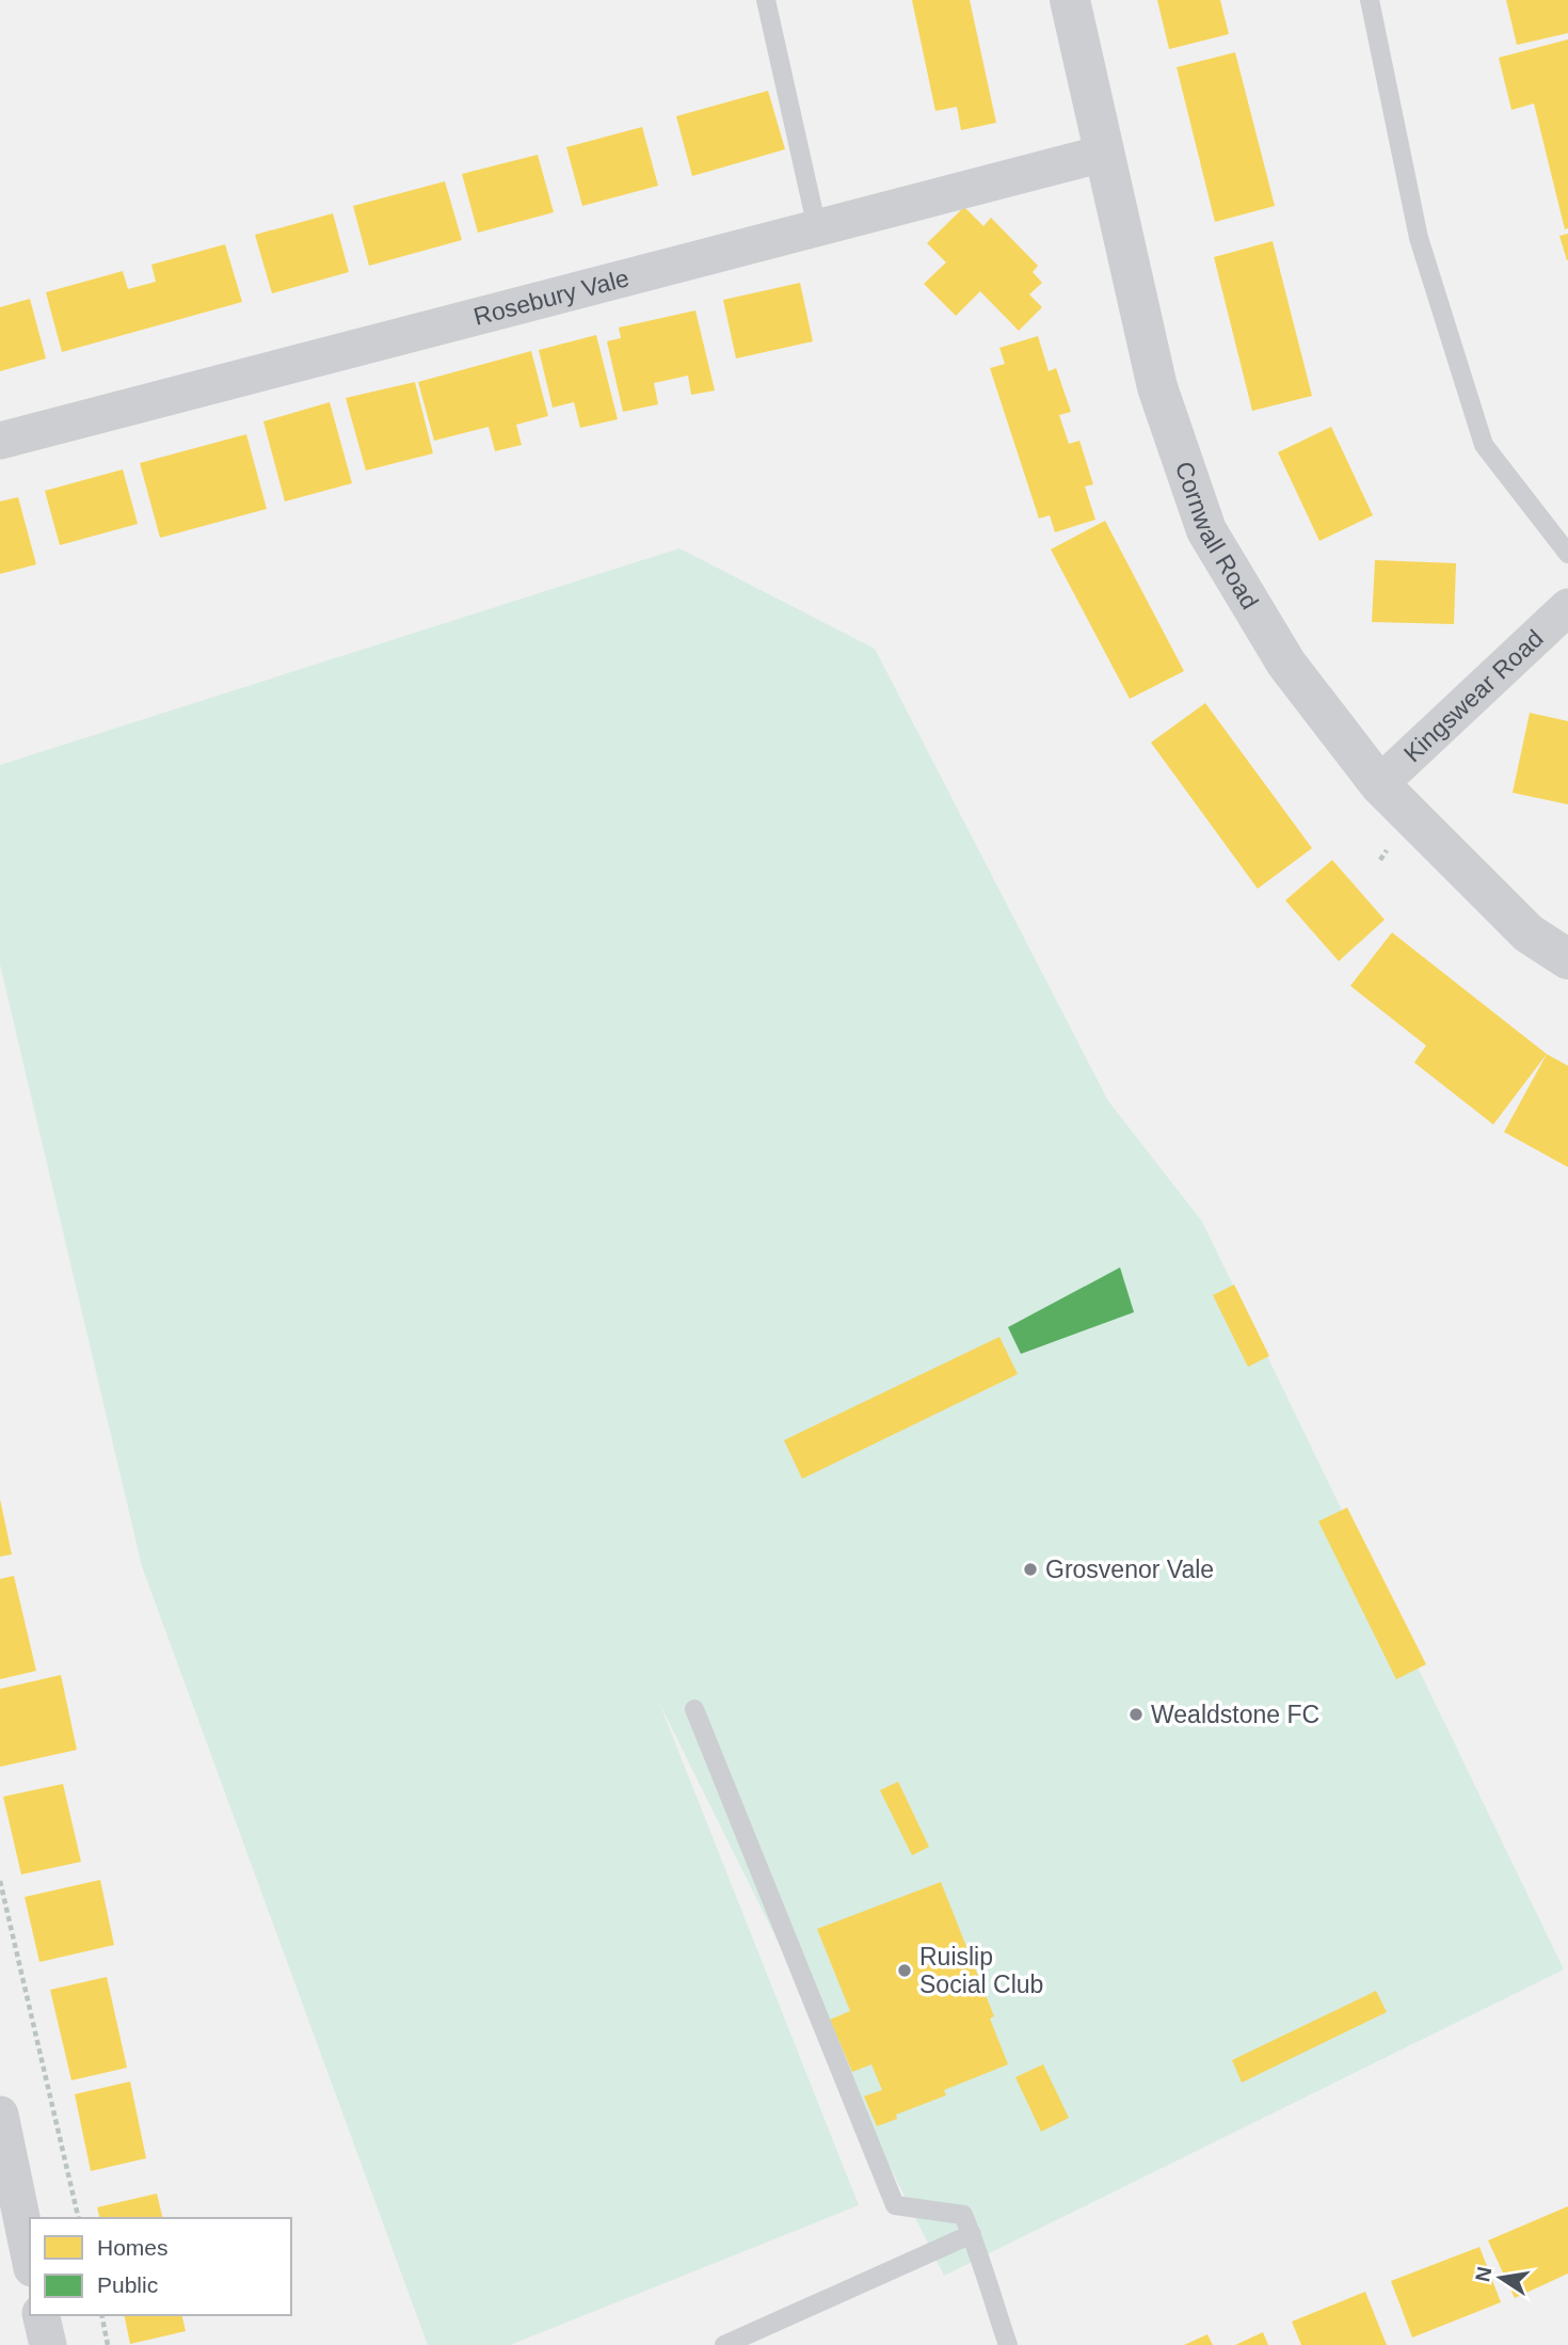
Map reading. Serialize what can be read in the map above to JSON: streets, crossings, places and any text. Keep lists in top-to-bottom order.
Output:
{
  "streets": {
    "street": ["Rosebury Vale", "Cornwall Road", "Kingswear Road"]
  },
  "crossings": [
    ["Rosebury Vale", "Cornwall Road"],
    ["Cornwall Road", "Kingswear Road"]
  ],
  "places": ["Grosvenor Vale", "Wealdstone FC", "Ruislip Social Club"],
  "legend": ["Homes", "Public"],
  "north": "left"
}
